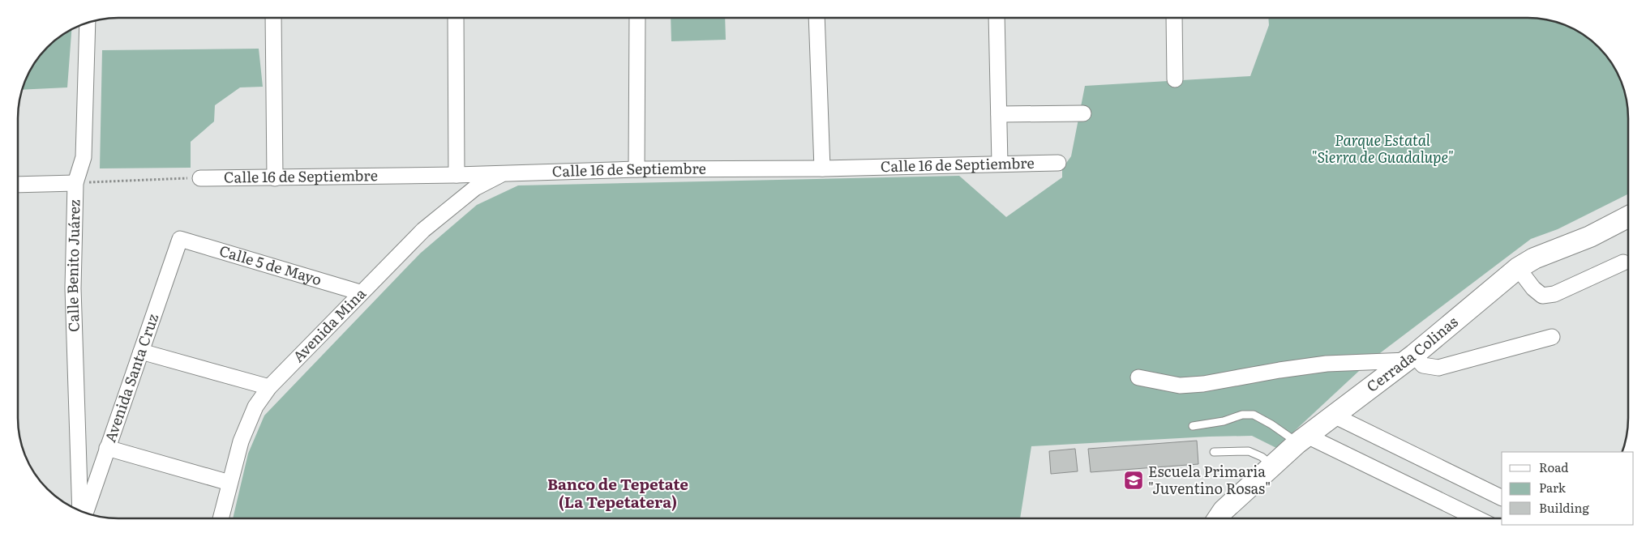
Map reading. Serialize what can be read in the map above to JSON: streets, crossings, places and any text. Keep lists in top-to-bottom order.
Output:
{
  "streets": {
    "main road": ["Cerrada Colinas"],
    "street": [
      "Calle 16 de Septiembre",
      "Calle Benito Juárez",
      "Calle 5 de Mayo",
      "Avenida Mina",
      "Avenida Santa Cruz"
    ]
  },
  "crossings": [
    ["Calle 16 de Septiembre", "Avenida Mina"],
    ["Calle 5 de Mayo", "Avenida Mina"],
    ["Calle 5 de Mayo", "Avenida Santa Cruz"]
  ],
  "districts": ["Banco de Tepetate (La Tepetatera)"],
  "parks": ["Parque Estatal \"Sierra de Guadalupe\""],
  "places": {
    "school or university": ["Escuela Primaria \"Juventino Rosas\""]
  },
  "legend": ["Road", "Park", "Building"]
}
